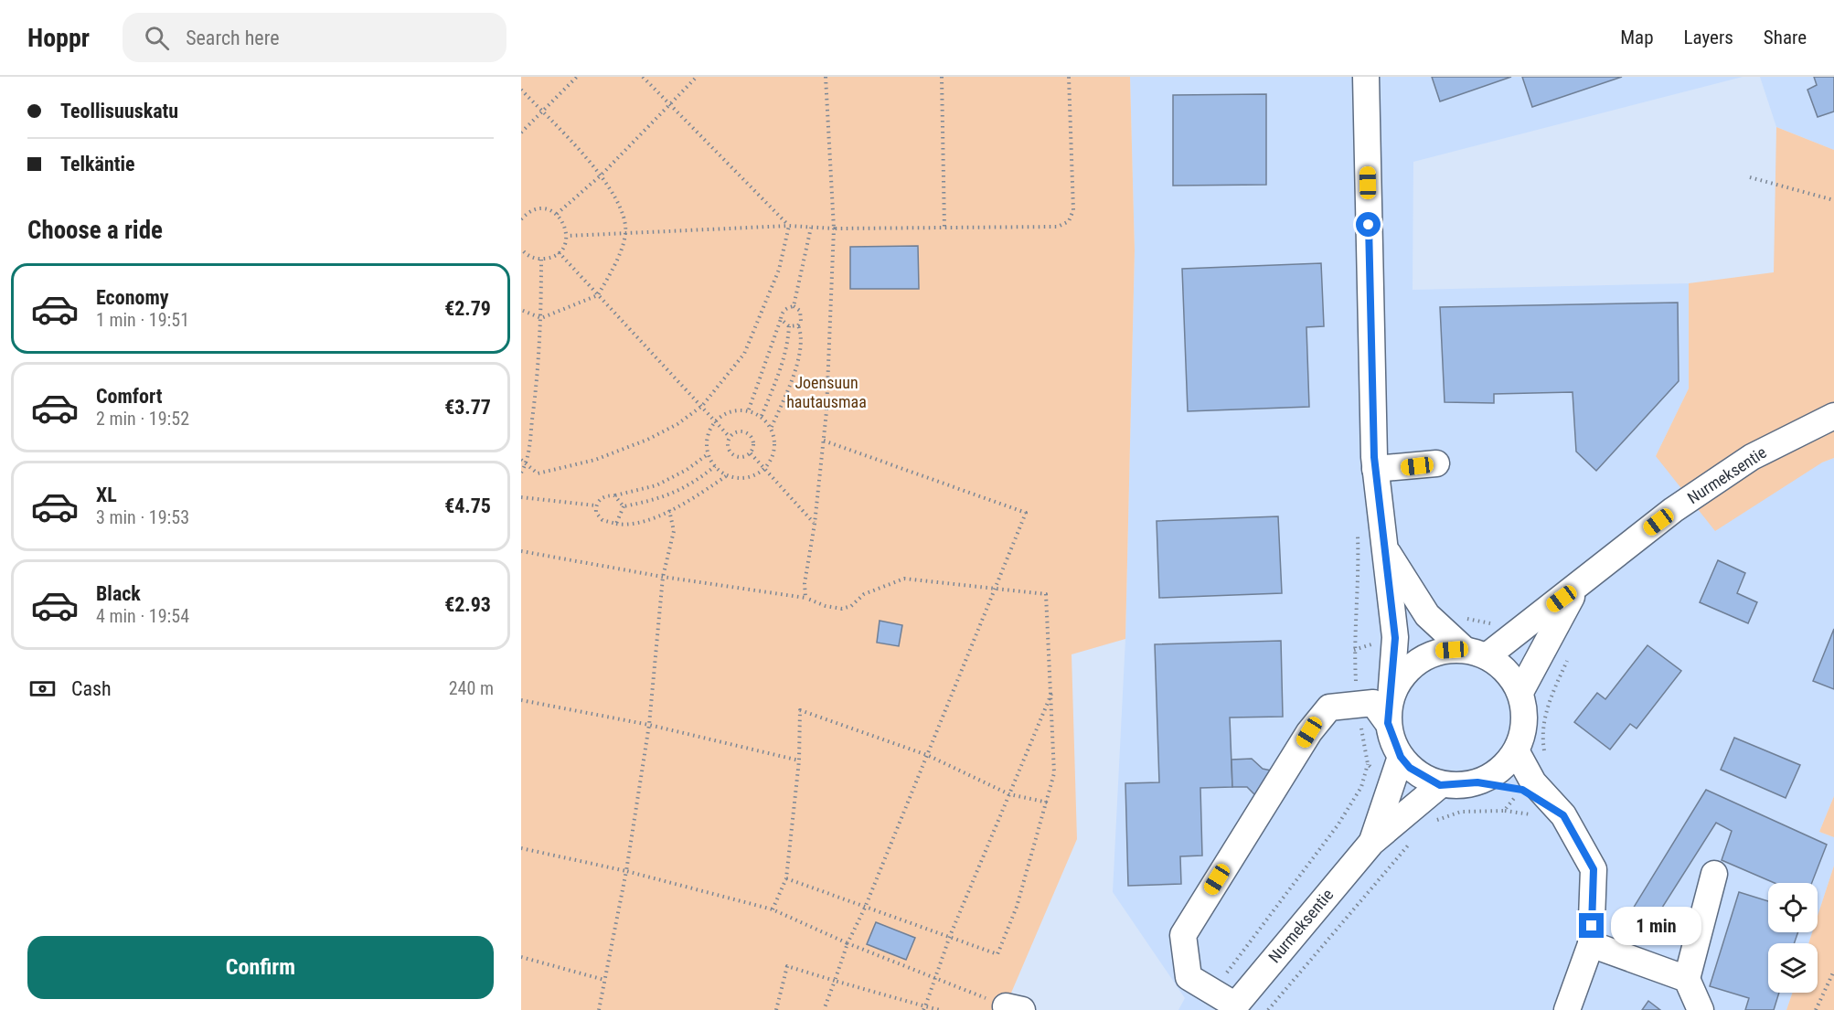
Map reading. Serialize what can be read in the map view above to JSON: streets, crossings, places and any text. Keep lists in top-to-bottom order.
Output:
{
  "streets": {
    "street": ["Nurmeksentie"]
  },
  "parks": ["Joensuun hautausmaa"],
  "page": {
    "header": "Hoppr",
    "search": "Search here",
    "nav": ["Map", "Layers", "Share"],
    "banner": ["Teollisuuskatu", "Telkäntie"],
    "heading": "Choose a ride",
    "list": [
      {
        "name": "Economy",
        "note": "1 min · 19:51",
        "value": "€2.79"
      },
      {
        "name": "Comfort",
        "note": "2 min · 19:52",
        "value": "€3.77"
      },
      {
        "name": "XL",
        "note": "3 min · 19:53",
        "value": "€4.75"
      },
      {
        "name": "Black",
        "note": "4 min · 19:54",
        "value": "€2.93"
      }
    ],
    "pay": ["Cash", "240 m"],
    "bubble": "1 min",
    "buttons": "Confirm"
  }
}
